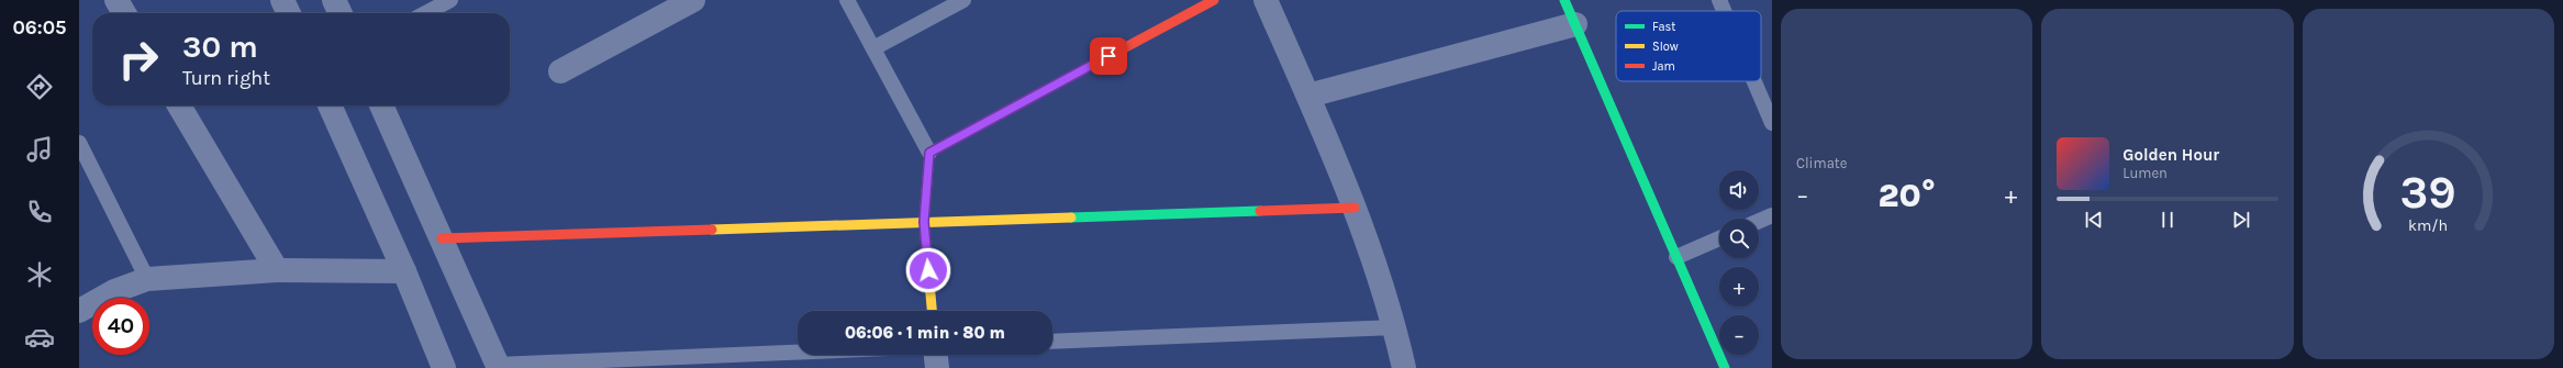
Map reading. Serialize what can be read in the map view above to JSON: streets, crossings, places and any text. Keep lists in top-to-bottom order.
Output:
{
  "legend": ["Fast", "Slow", "Jam"],
  "page": {
    "tabs": "06:05",
    "tile": "Climate",
    "turn": ["30 m", "Turn right"],
    "song": ["Golden Hour", "Lumen"],
    "map_buttons": ["+", "−"],
    "heat": ["−", "20°", "+"],
    "limit": "40",
    "trip": "06:06 · 1 min · 80 m",
    "gauge": ["39", "km/h"]
  }
}
